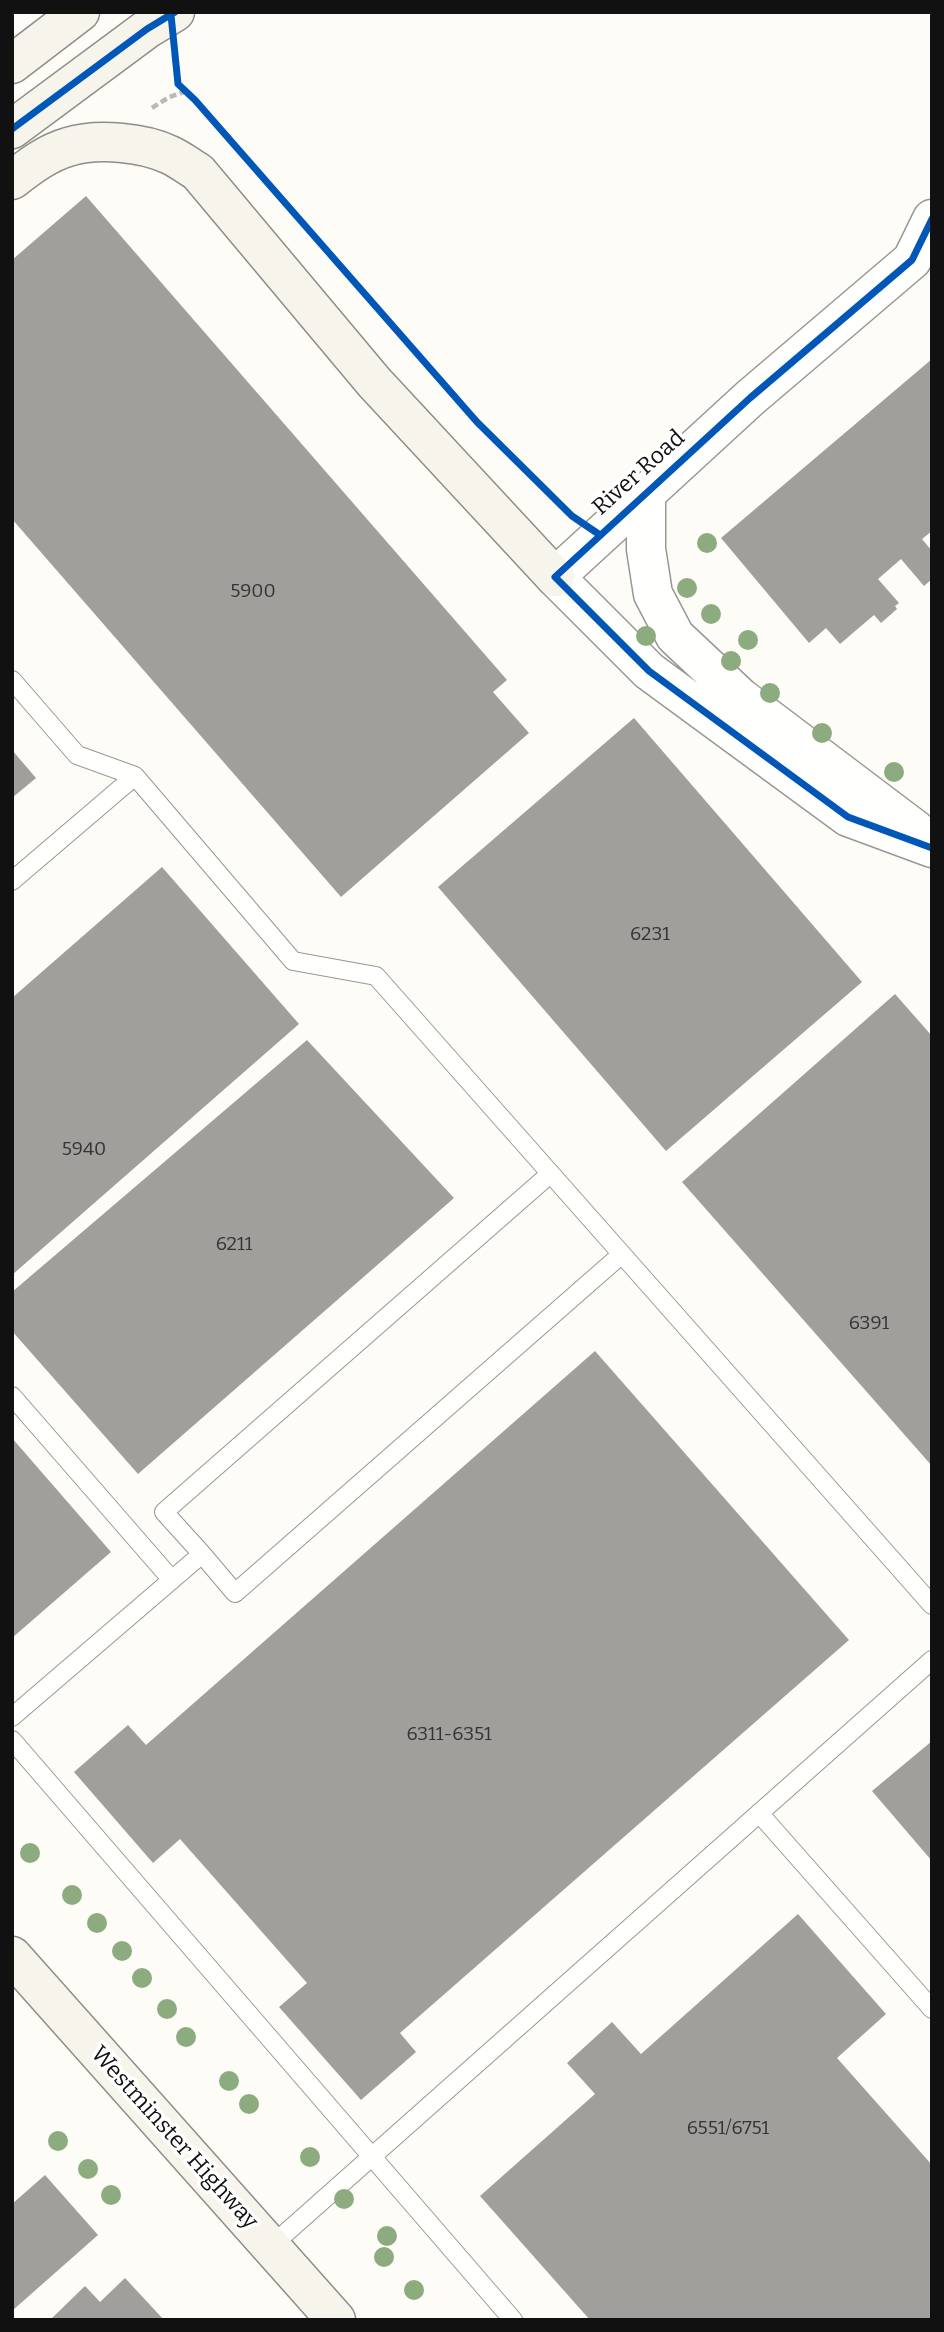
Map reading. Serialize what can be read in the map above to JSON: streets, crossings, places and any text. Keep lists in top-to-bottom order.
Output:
{
  "streets": {
    "main road": ["Westminster Highway"],
    "street": ["River Road"]
  },
  "house_numbers": [
    "5900",
    "6231",
    "5940",
    "6211",
    "6391",
    "6311-6351",
    "6551/6751"
  ]
}
